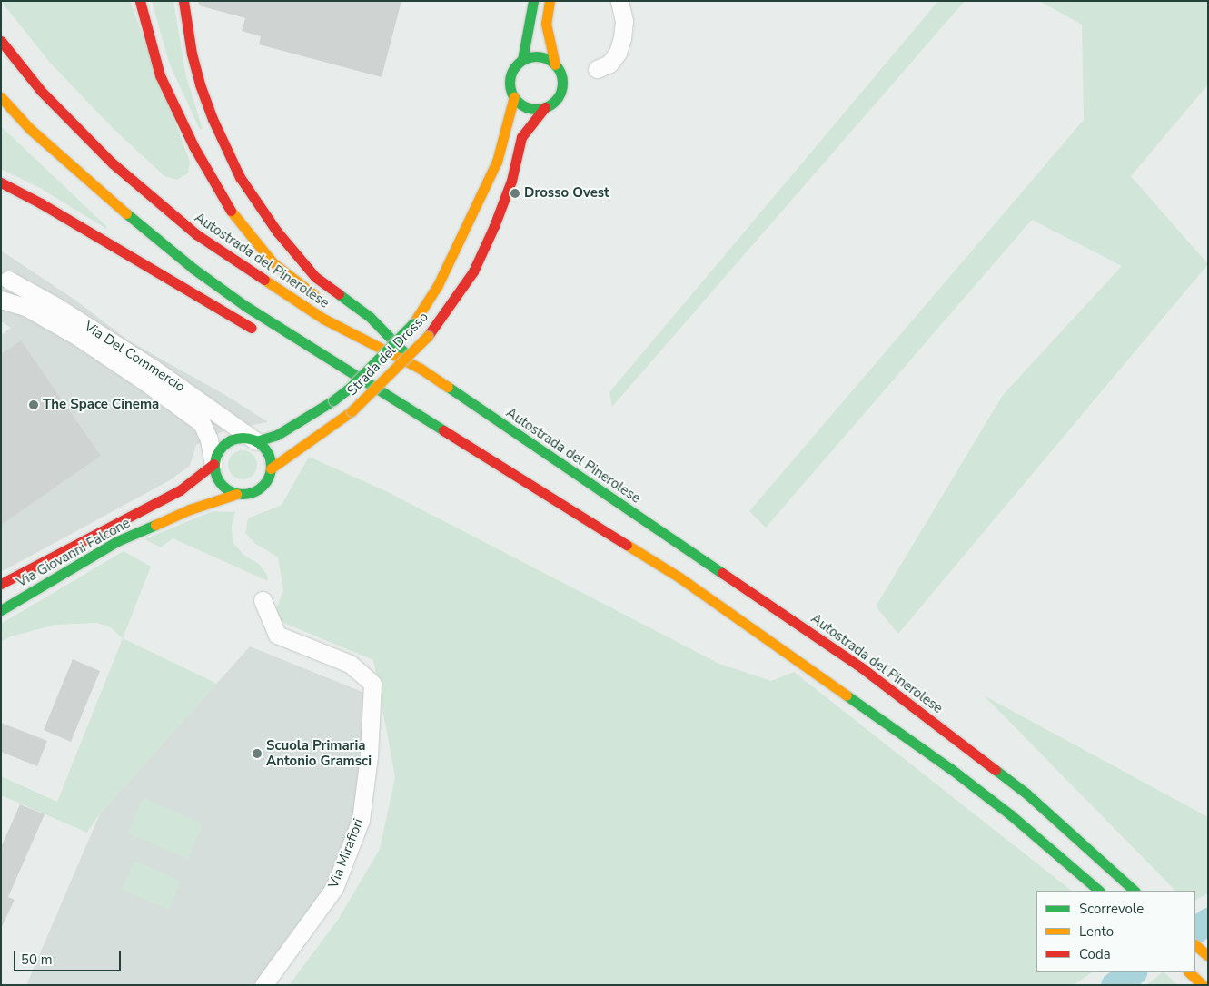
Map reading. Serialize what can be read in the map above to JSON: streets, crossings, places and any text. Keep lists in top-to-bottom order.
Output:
{
  "streets": {
    "main road": ["Autostrada del Pinerolese", "Strada del Drosso", "Via Giovanni Falcone"],
    "street": ["Via Del Commercio", "Via Mirafiori"]
  },
  "crossings": [
    ["Strada del Drosso", "Via Del Commercio"],
    ["Strada del Drosso", "Via Giovanni Falcone"],
    ["Via Del Commercio", "Via Giovanni Falcone"]
  ],
  "places": ["Drosso Ovest", "The Space Cinema", "Scuola Primaria Antonio Gramsci"],
  "legend": ["Scorrevole", "Lento", "Coda"],
  "scale_bar": "50 m"
}
